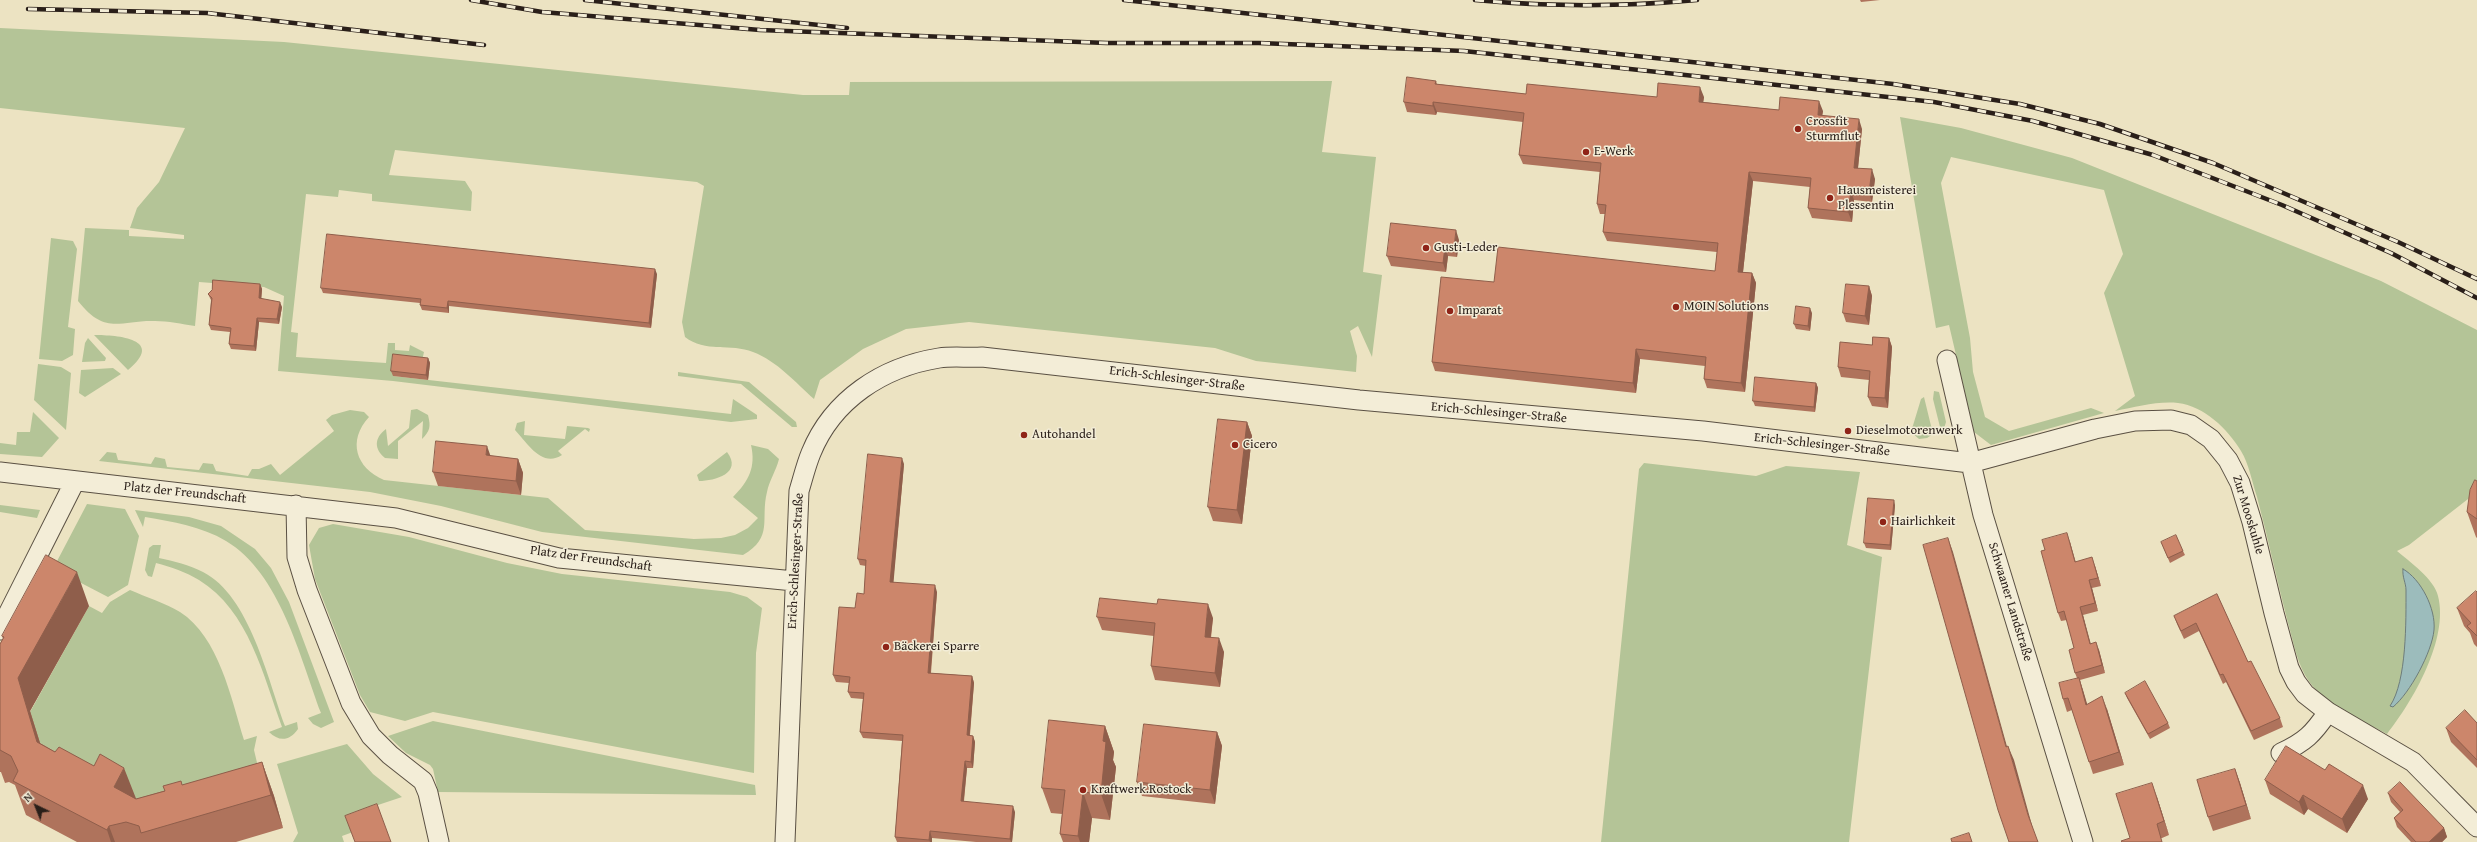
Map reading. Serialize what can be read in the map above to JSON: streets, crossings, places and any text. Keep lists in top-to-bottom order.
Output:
{
  "streets": {
    "street": [
      "Erich-Schlesinger-Straße",
      "Platz der Freundschaft",
      "Zur Mooskuhle",
      "Schwaaner Landstraße"
    ]
  },
  "crossings": [
    ["Erich-Schlesinger-Straße", "Platz der Freundschaft"],
    ["Erich-Schlesinger-Straße", "Zur Mooskuhle"],
    ["Erich-Schlesinger-Straße", "Schwaaner Landstraße"],
    ["Zur Mooskuhle", "Schwaaner Landstraße"]
  ],
  "places": [
    "Crossfit Sturmflut",
    "E-Werk",
    "Hausmeisterei Plessentin",
    "Gusti-Leder",
    "MOIN Solutions",
    "Imparat",
    "Dieselmotorenwerk",
    "Autohandel",
    "Cicero",
    "Hairlichkeit",
    "Bäckerei Sparre",
    "Kraftwerk.Rostock"
  ],
  "north": "top left"
}
